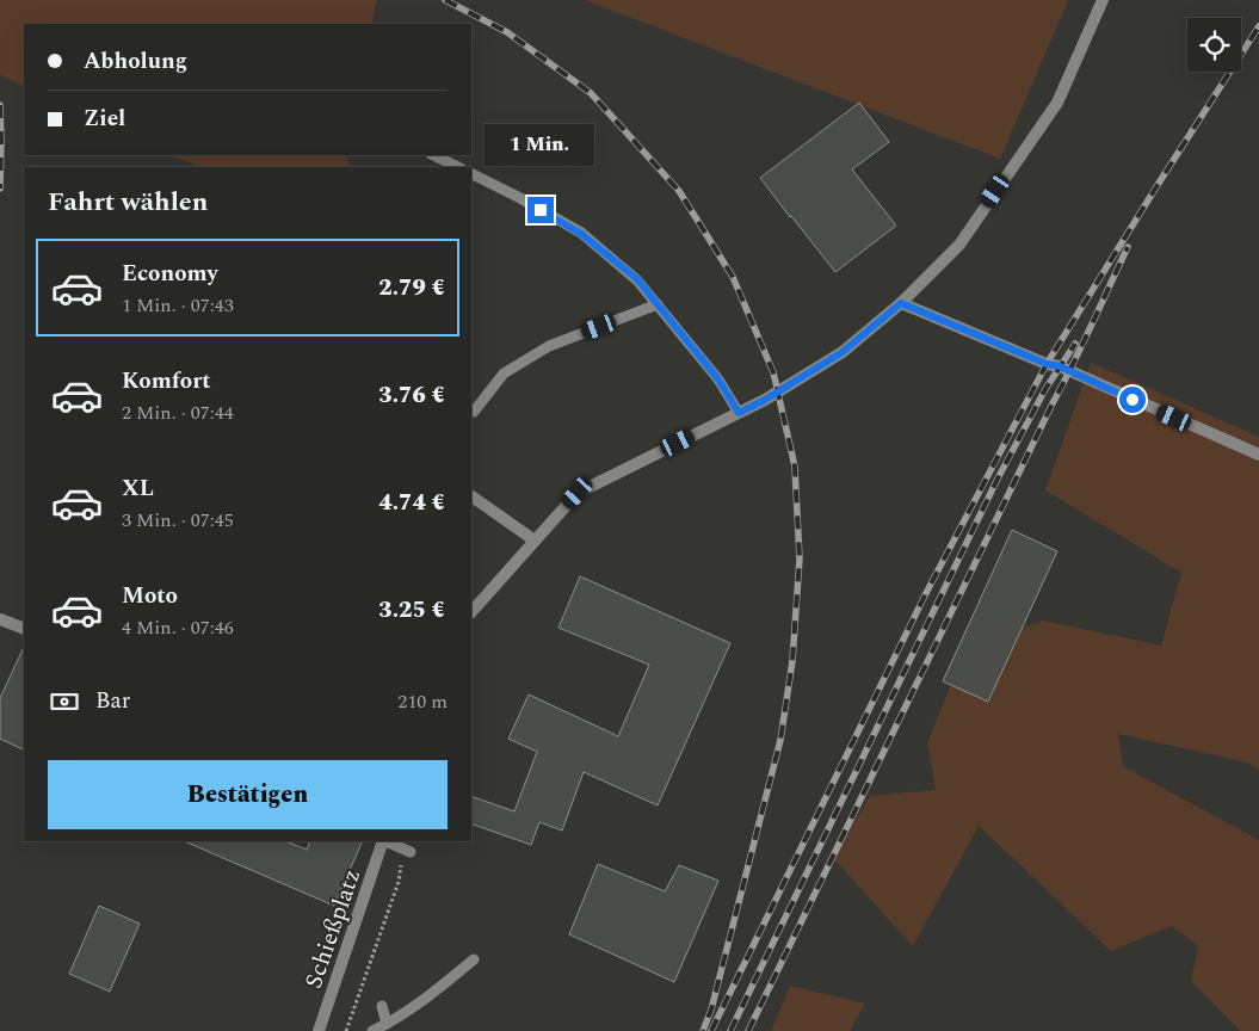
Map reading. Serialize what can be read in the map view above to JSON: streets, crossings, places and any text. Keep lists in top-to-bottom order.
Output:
{
  "streets": {
    "street": ["Schießplatz"]
  },
  "page": {
    "banner": ["Abholung", "Ziel"],
    "bubble": "1 Min.",
    "heading": "Fahrt wählen",
    "list": [
      {
        "name": "Economy",
        "note": "1 Min. · 07:43",
        "value": "2.79 €"
      },
      {
        "name": "Komfort",
        "note": "2 Min. · 07:44",
        "value": "3.76 €"
      },
      {
        "name": "XL",
        "note": "3 Min. · 07:45",
        "value": "4.74 €"
      },
      {
        "name": "Moto",
        "note": "4 Min. · 07:46",
        "value": "3.25 €"
      }
    ],
    "pay": ["Bar", "210 m"],
    "buttons": "Bestätigen"
  }
}
